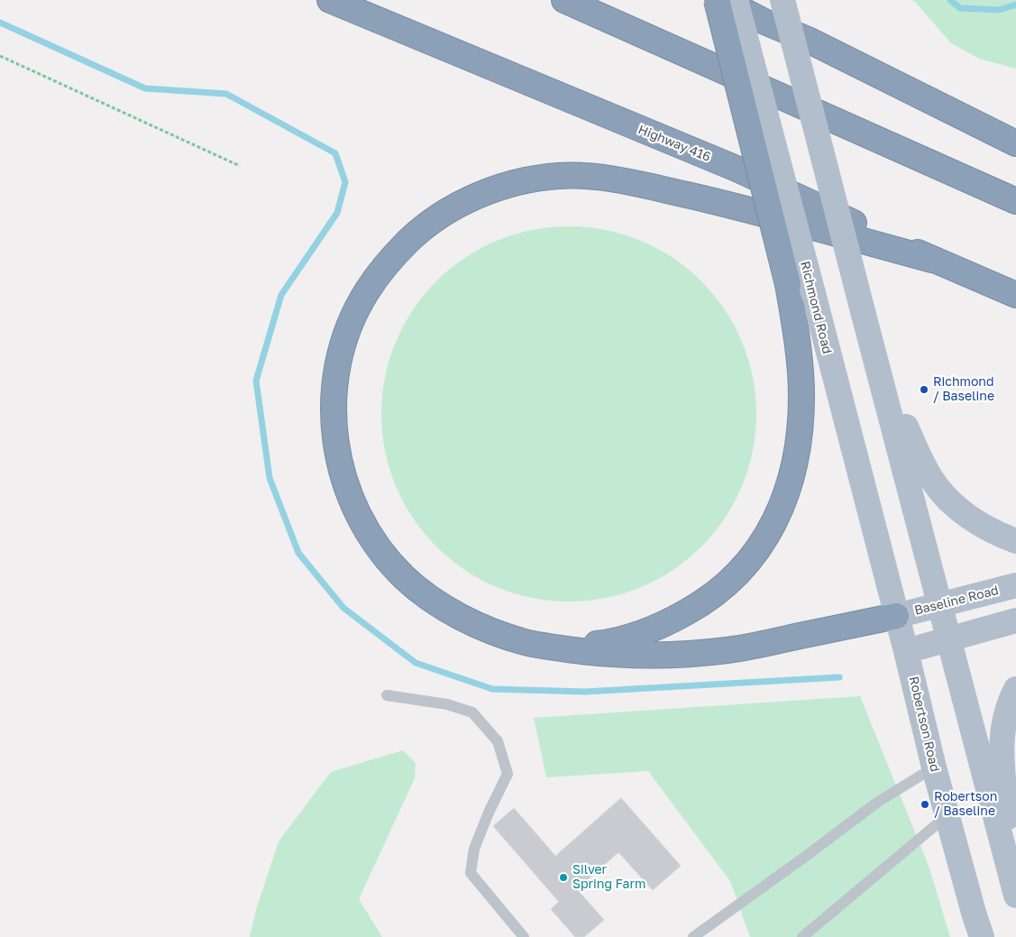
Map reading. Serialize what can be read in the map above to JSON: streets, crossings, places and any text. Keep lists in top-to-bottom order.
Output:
{
  "streets": {
    "highway": ["Highway 416"],
    "main road": ["Richmond Road", "Baseline Road", "Robertson Road"]
  },
  "crossings": [
    ["Richmond Road", "Baseline Road"],
    ["Richmond Road", "Robertson Road"],
    ["Baseline Road", "Robertson Road"]
  ],
  "places": ["Richmond / Baseline", "Robertson / Baseline", "Silver Spring Farm"]
}
